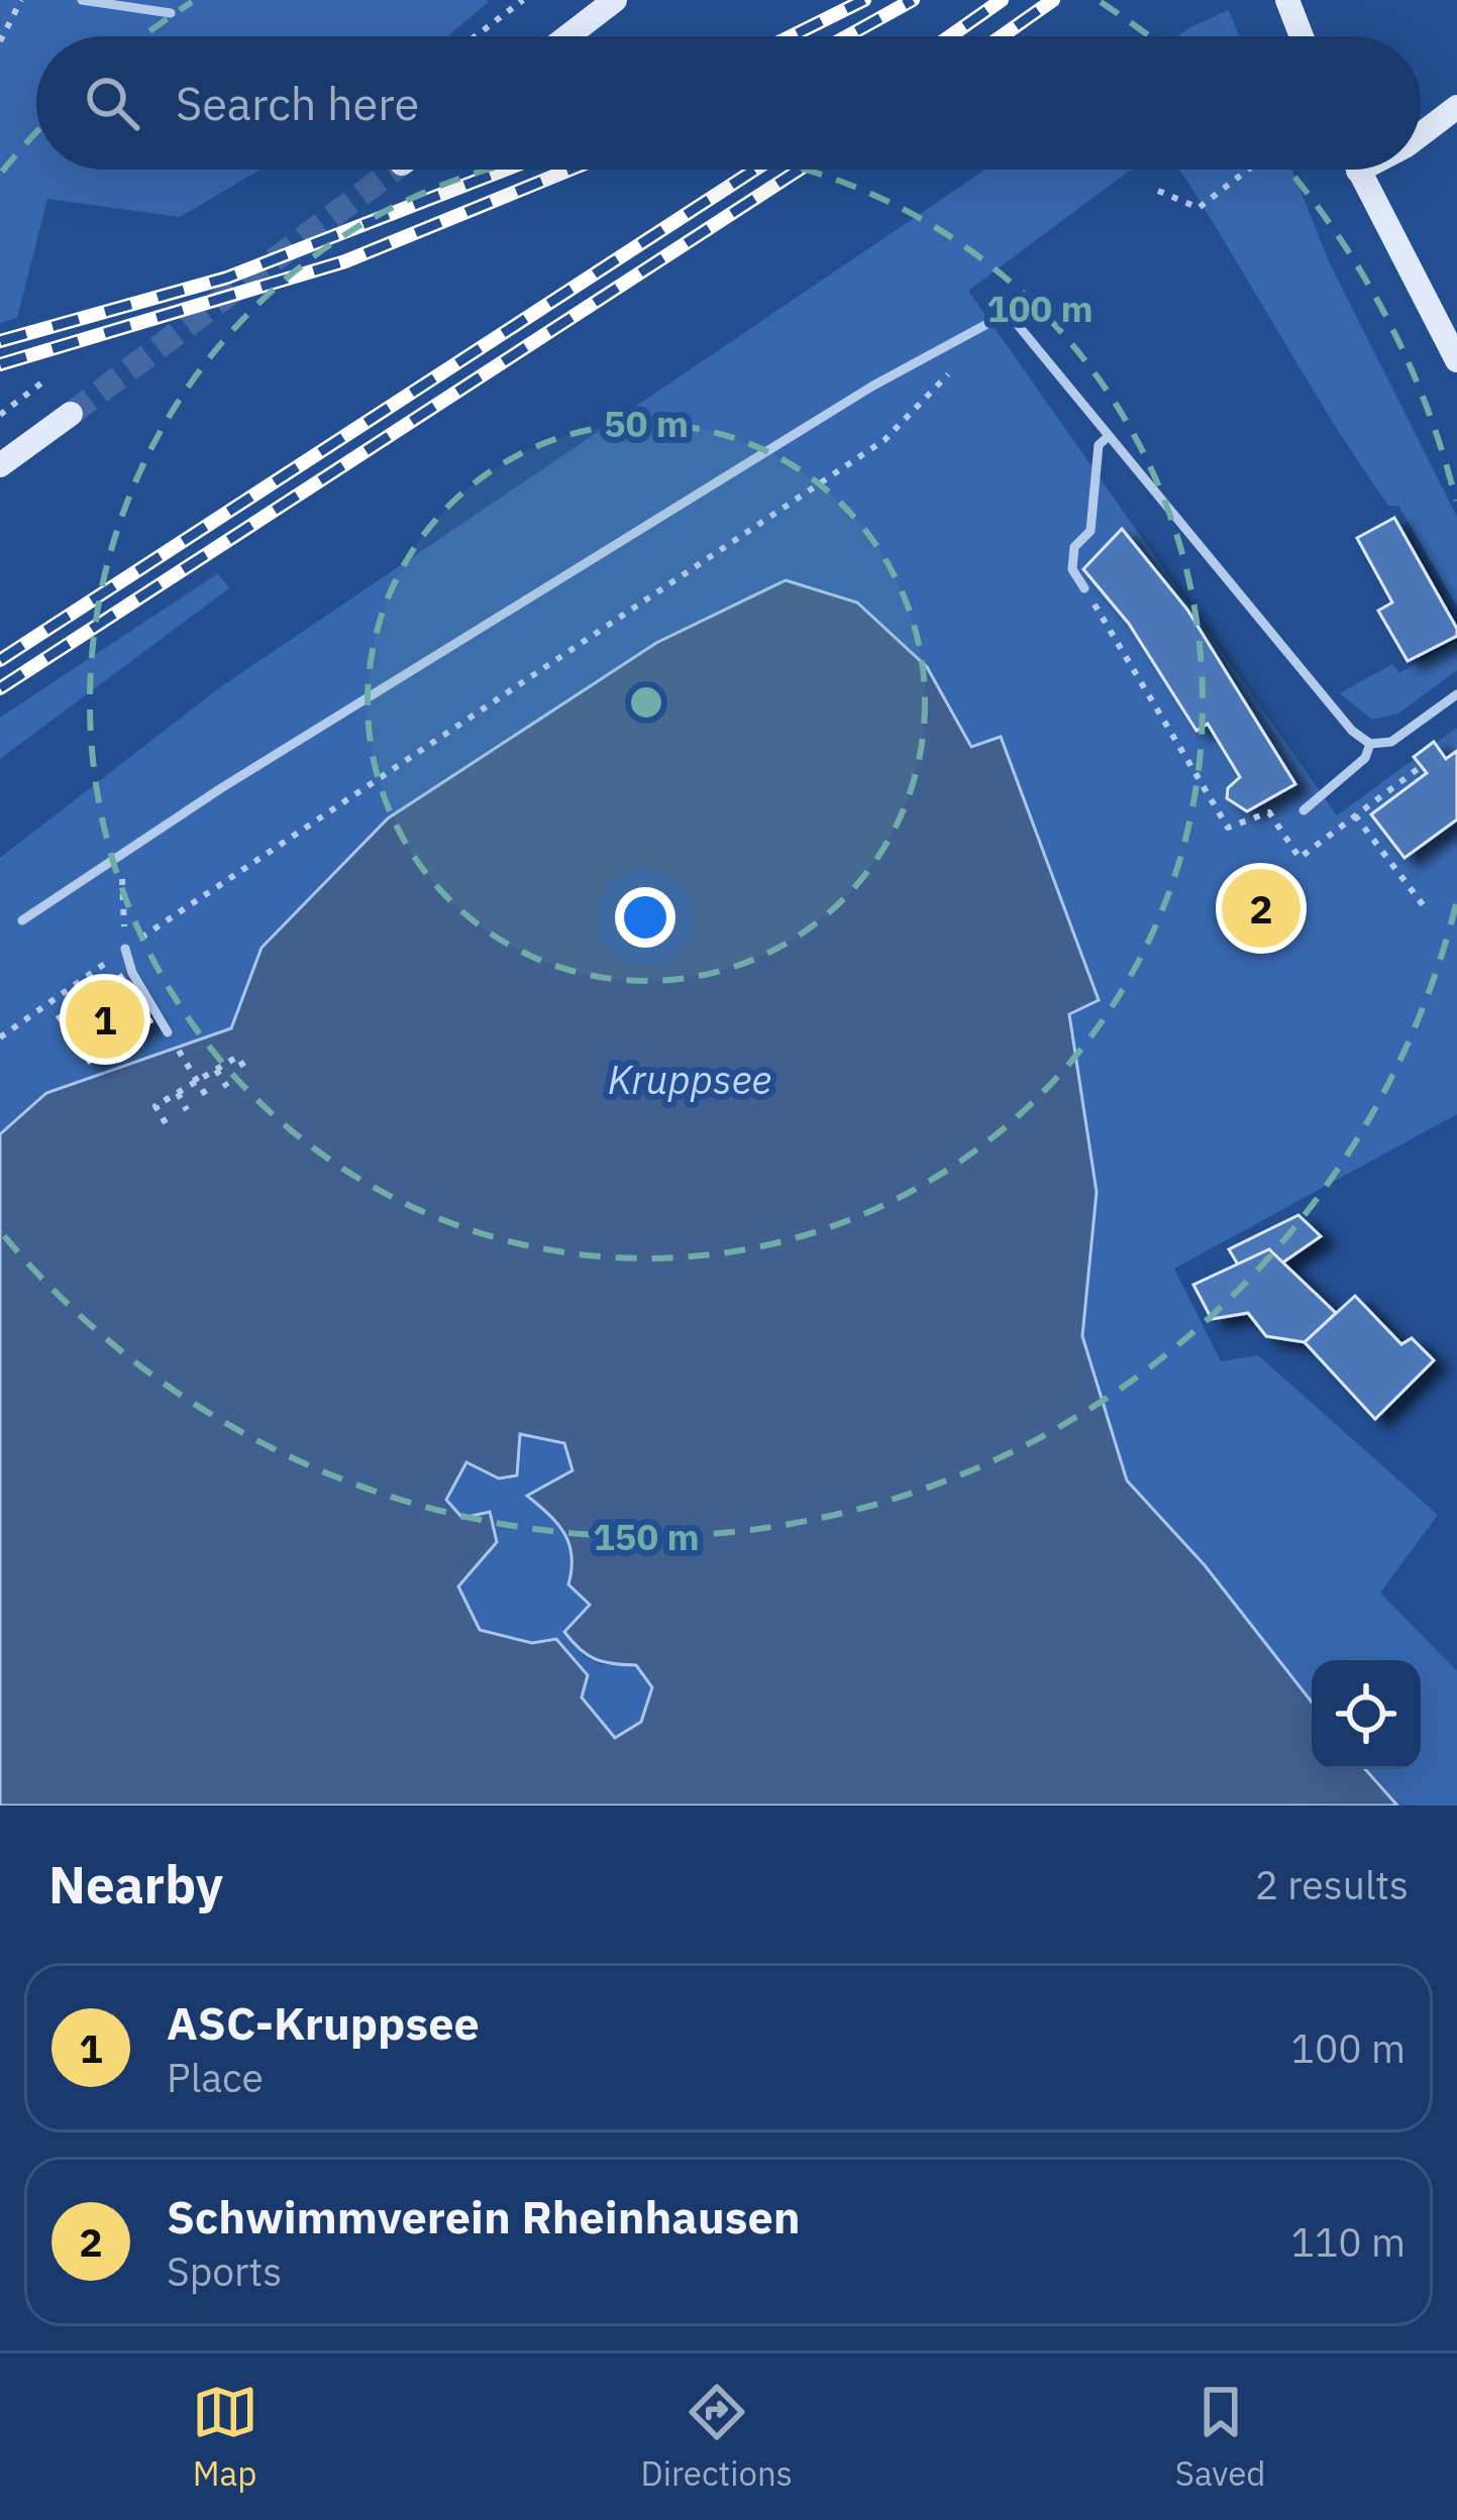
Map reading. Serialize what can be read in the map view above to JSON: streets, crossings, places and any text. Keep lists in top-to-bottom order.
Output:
{
  "water": ["Kruppsee"],
  "page": {
    "search": "Search here",
    "pins": ["2", "1"],
    "heading": ["Nearby", "2 results"],
    "list": [
      {
        "mark": "1",
        "name": "ASC-Kruppsee",
        "note": "Place",
        "value": "100 m"
      },
      {
        "mark": "2",
        "name": "Schwimmverein Rheinhausen",
        "note": "Sports",
        "value": "110 m"
      }
    ],
    "nav": ["Map", "Directions", "Saved"]
  },
  "rings": ["100 m", "50 m", "150 m"]
}
